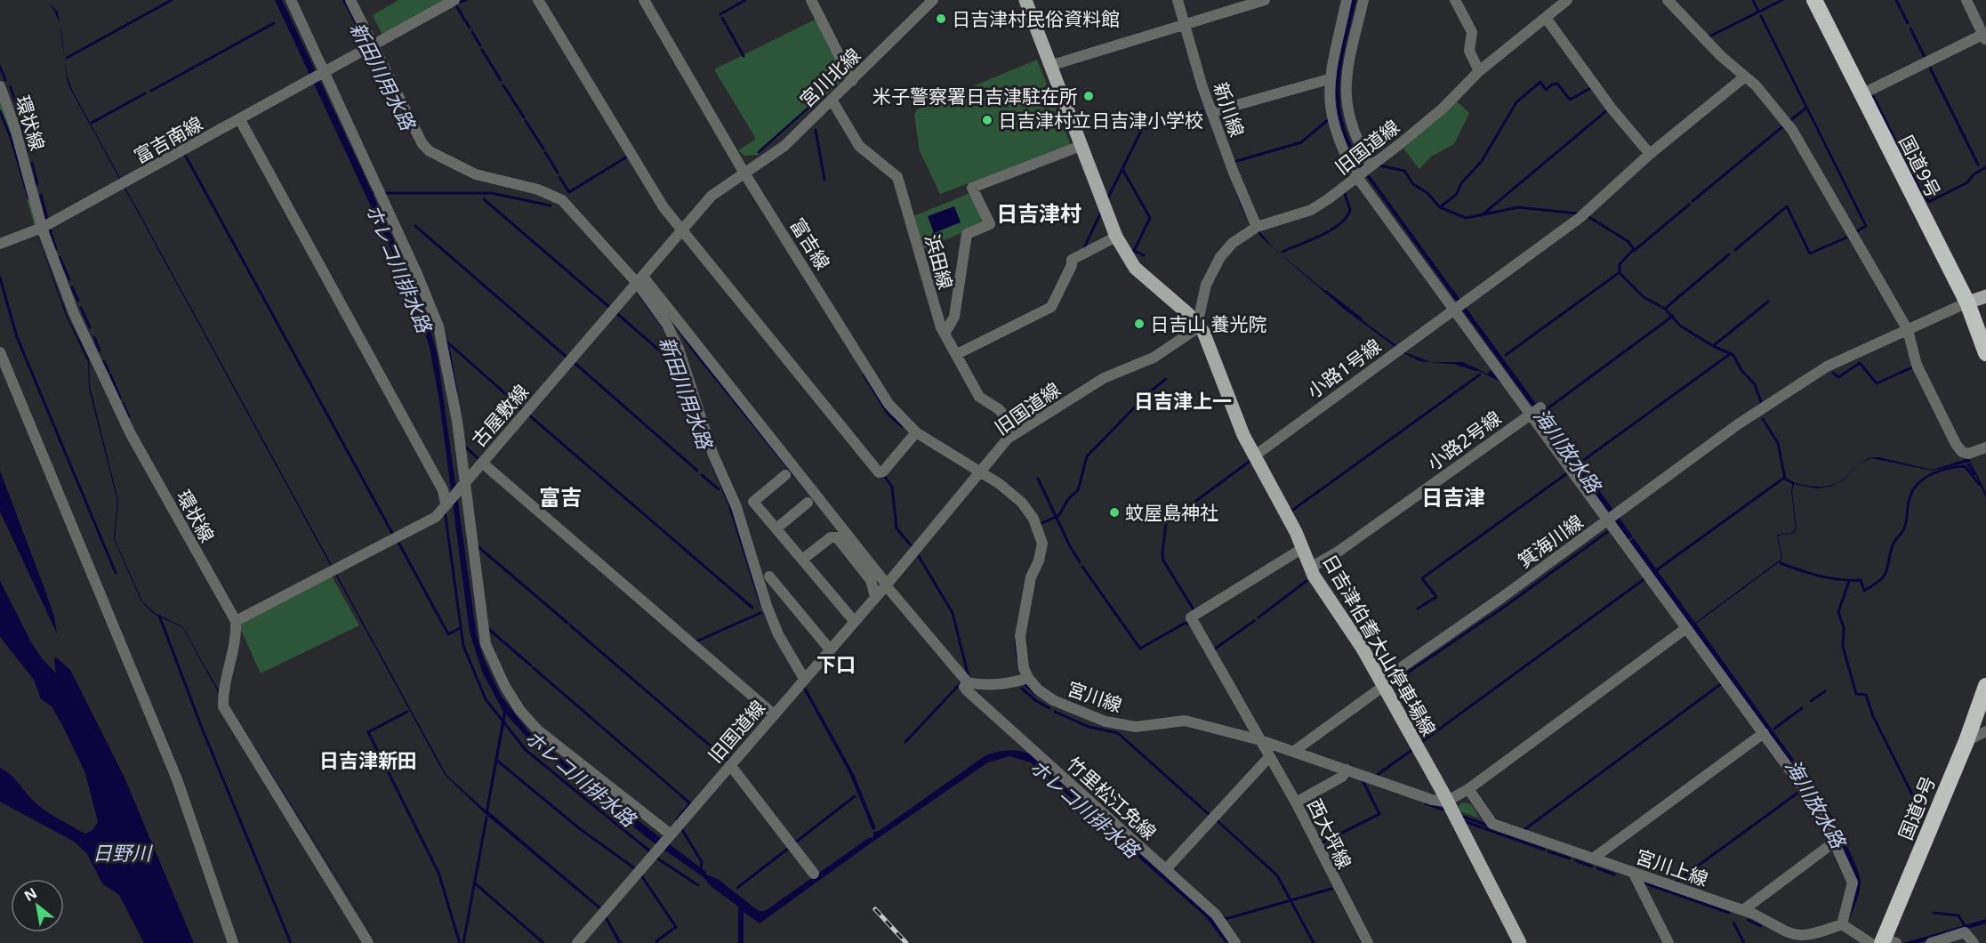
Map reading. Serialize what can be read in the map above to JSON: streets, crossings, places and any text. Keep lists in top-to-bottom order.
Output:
{
  "streets": {
    "highway": ["国道9号"],
    "main road": ["日吉津伯耆大山停車場線"],
    "street": [
      "宮川北線",
      "新川線",
      "環状線",
      "富吉南線",
      "旧国道線",
      "富吉線",
      "浜田線",
      "小路1号線",
      "古屋敷線",
      "小路2号線",
      "箕海川線",
      "宮川線",
      "竹里松江免線",
      "西大坪線",
      "宮川上線"
    ]
  },
  "crossings": [
    ["宮川北線", "富吉線"],
    ["宮川北線", "浜田線"],
    ["宮川北線", "古屋敷線"],
    ["新川線", "旧国道線"],
    ["環状線", "富吉南線"],
    ["環状線", "古屋敷線"],
    ["旧国道線", "富吉線"],
    ["旧国道線", "浜田線"],
    ["旧国道線", "日吉津伯耆大山停車場線"],
    ["国道9号", "箕海川線"],
    ["富吉線", "古屋敷線"],
    ["小路1号線", "日吉津伯耆大山停車場線"],
    ["小路2号線", "日吉津伯耆大山停車場線"],
    ["箕海川線", "日吉津伯耆大山停車場線"],
    ["箕海川線", "宮川線"],
    ["日吉津伯耆大山停車場線", "宮川線"],
    ["日吉津伯耆大山停車場線", "西大坪線"],
    ["宮川線", "西大坪線"]
  ],
  "districts": [
    "日吉津村",
    "日吉津上一",
    "富吉",
    "日吉津",
    "下口",
    "日吉津新田"
  ],
  "water": [
    "新田川用水路",
    "ホレコ川排水路",
    "海川放水路",
    "日野川"
  ],
  "places": [
    "日吉津村民俗資料館",
    "米子警察署日吉津駐在所",
    "日吉津村立日吉津小学校",
    "日吉山 養光院",
    "蚊屋島神社"
  ],
  "north": "top left"
}
